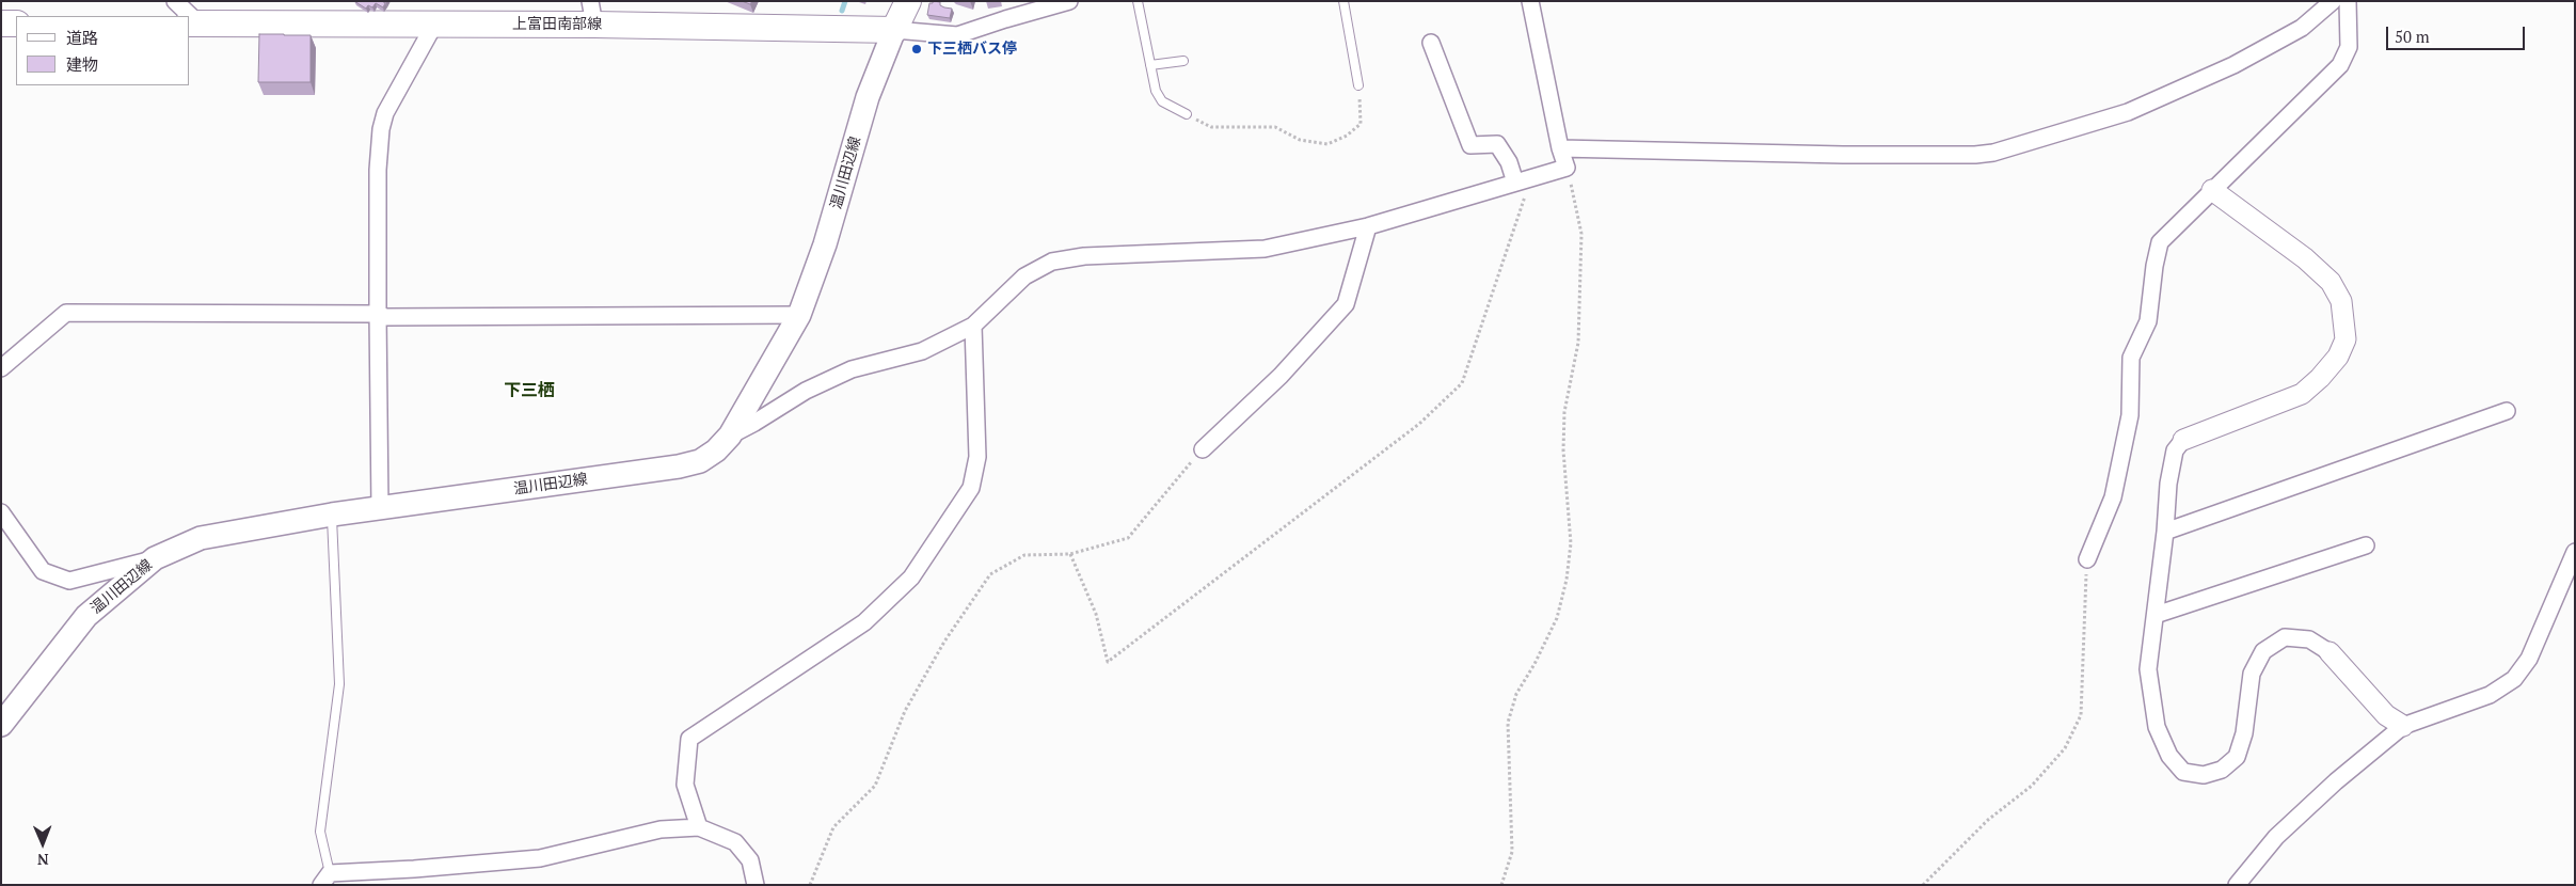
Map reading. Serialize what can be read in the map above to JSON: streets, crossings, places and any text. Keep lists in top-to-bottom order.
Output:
{
  "streets": {
    "main road": ["上富田南部線", "温川田辺線"]
  },
  "crossings": [
    ["上富田南部線", "温川田辺線"]
  ],
  "districts": ["下三栖"],
  "places": ["下三栖バス停"],
  "legend": ["道路", "建物"],
  "scale_bar": "50 m",
  "north": "bottom"
}
